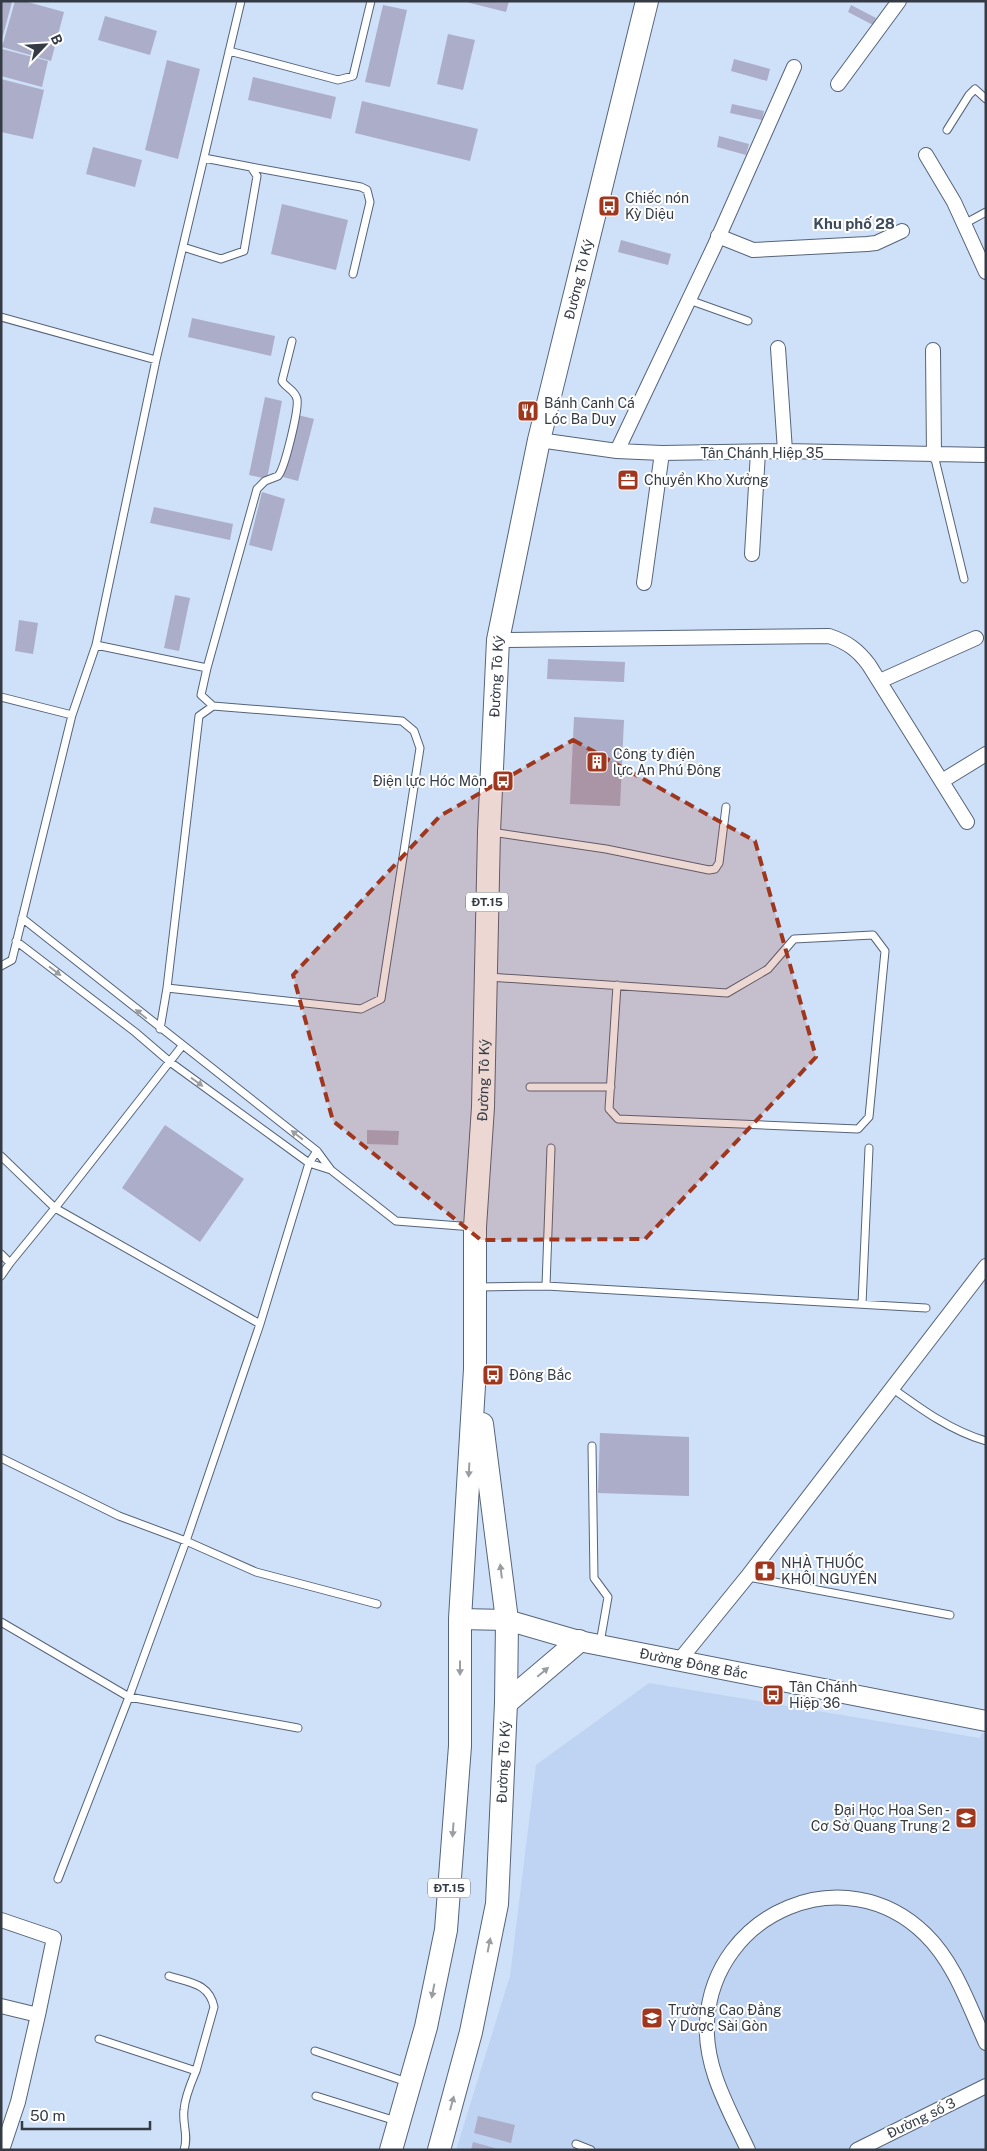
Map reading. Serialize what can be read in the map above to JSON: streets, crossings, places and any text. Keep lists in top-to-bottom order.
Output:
{
  "streets": {
    "main road": ["Đường Tô Ký", "ĐT.15"],
    "street": ["Tân Chánh Hiệp 35", "Đường Đông Bắc", "Đường số 3"]
  },
  "crossings": [
    ["Đường Tô Ký", "Tân Chánh Hiệp 35"],
    ["Đường Tô Ký", "Đường Đông Bắc"]
  ],
  "districts": ["Khu phố 28"],
  "places": {
    "bus stop": [
      "Chiếc nón Kỳ Diệu",
      "Điện lực Hóc Môn",
      "Đông Bắc",
      "Tân Chánh Hiệp 36"
    ],
    "restaurant": ["Bánh Canh Cá Lóc Ba Duy"],
    "office": ["Chuyển Kho Xưởng"],
    "building": ["Công ty điện lực An Phú Đông"],
    "pharmacy": ["NHÀ THUỐC KHÔI NGUYÊN"],
    "school or university": ["Đại Học Hoa Sen - Cơ Sở Quang Trung 2", "Trường Cao Đẳng Y Dược Sài Gòn"]
  },
  "scale_bar": "50 m",
  "north": "top right"
}
